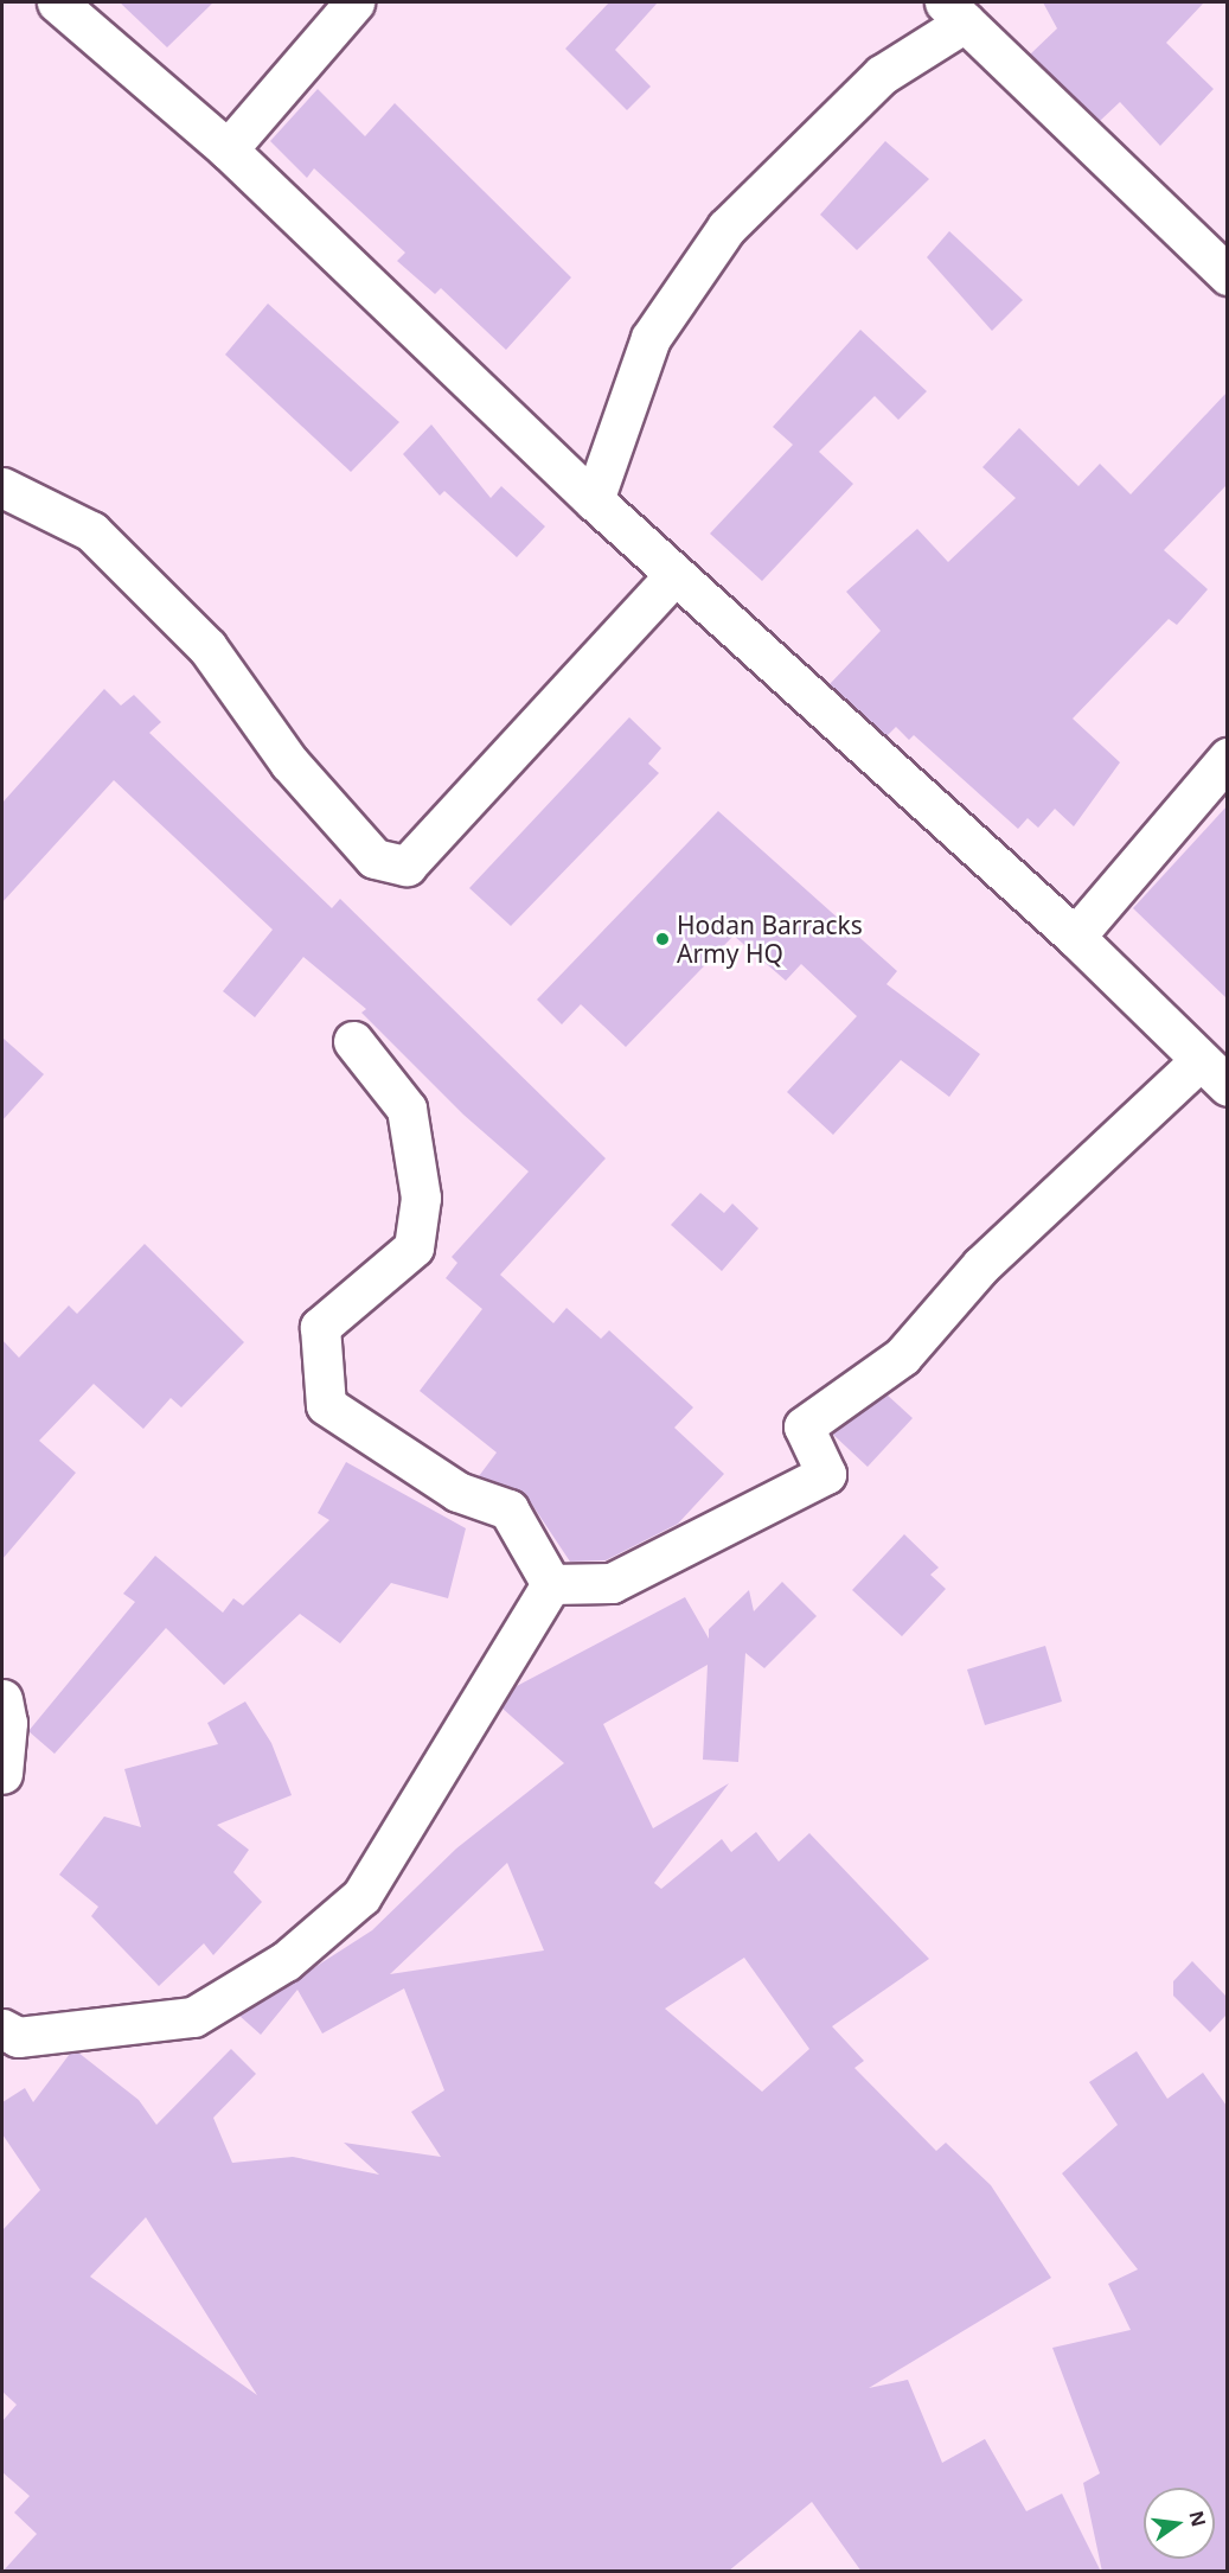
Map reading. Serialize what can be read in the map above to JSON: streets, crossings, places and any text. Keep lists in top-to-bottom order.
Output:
{
  "places": ["Hodan Barracks Army HQ"],
  "north": "right"
}
